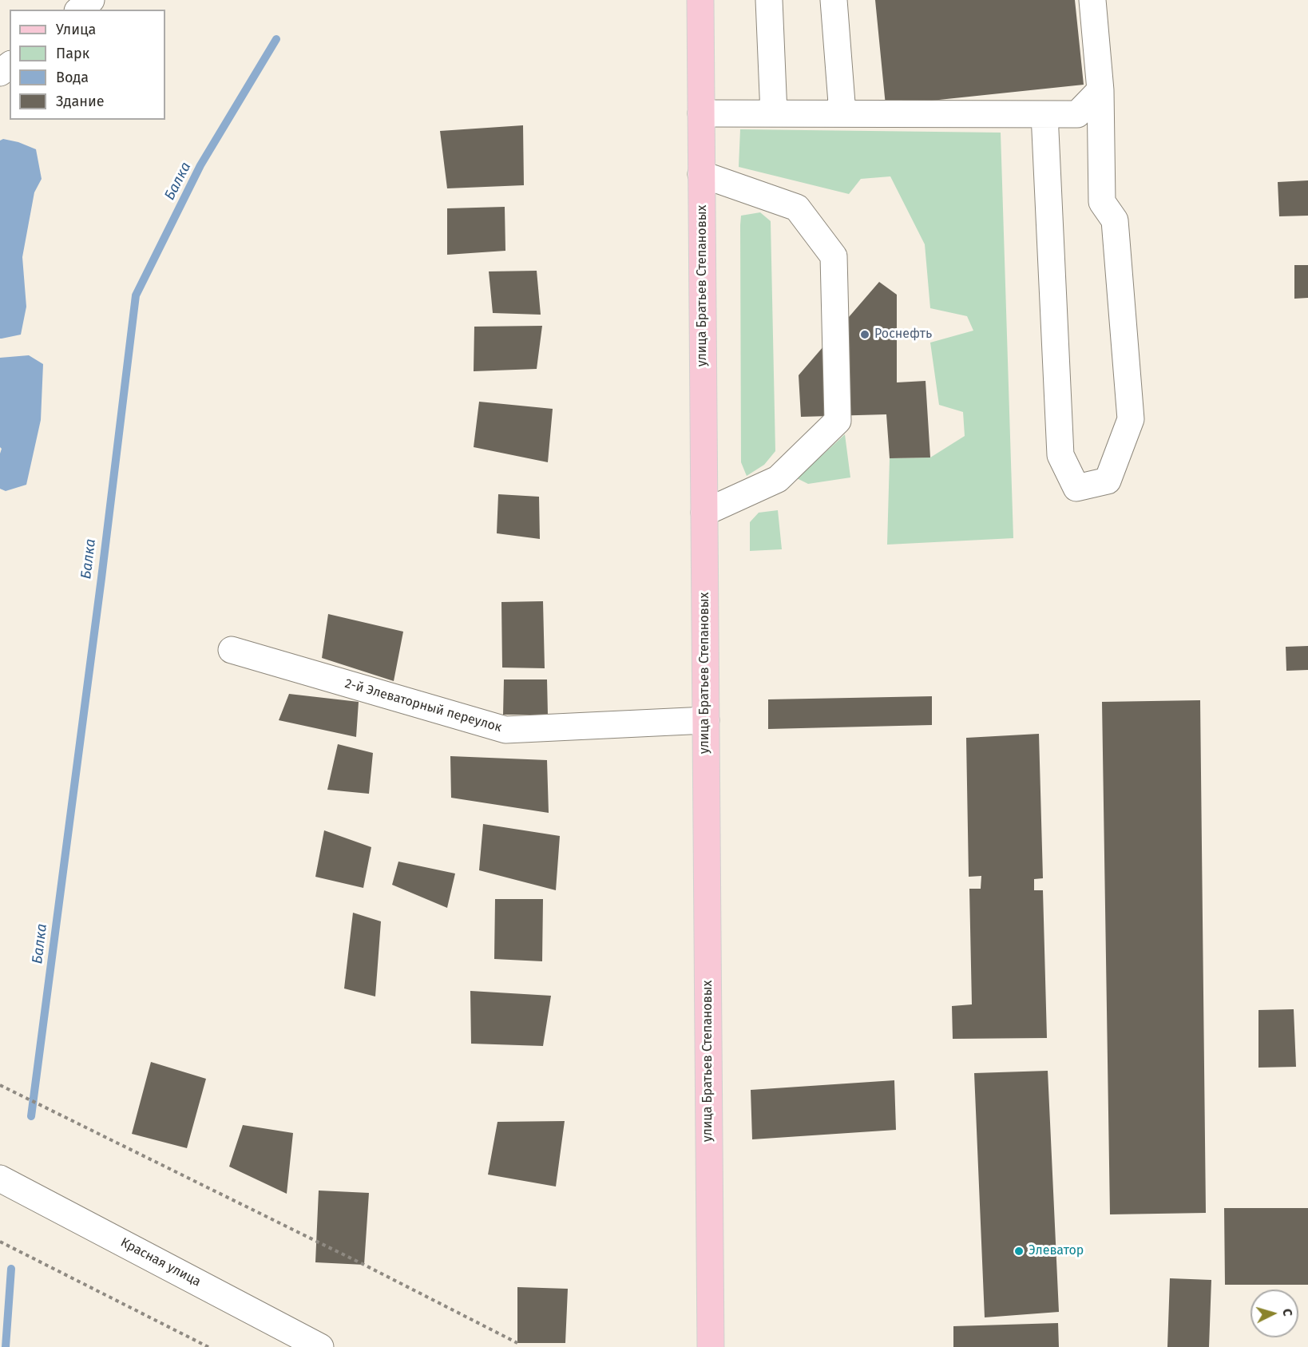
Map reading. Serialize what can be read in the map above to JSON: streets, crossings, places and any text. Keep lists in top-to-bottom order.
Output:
{
  "streets": {
    "main road": ["улица Братьев Степановых"],
    "street": ["2-й Элеваторный переулок", "Красная улица"]
  },
  "crossings": [
    ["улица Братьев Степановых", "2-й Элеваторный переулок"]
  ],
  "water": ["Балка"],
  "places": ["Роснефть", "Элеватор"],
  "legend": [
    "Улица",
    "Парк",
    "Вода",
    "Здание"
  ],
  "north": "right"
}
